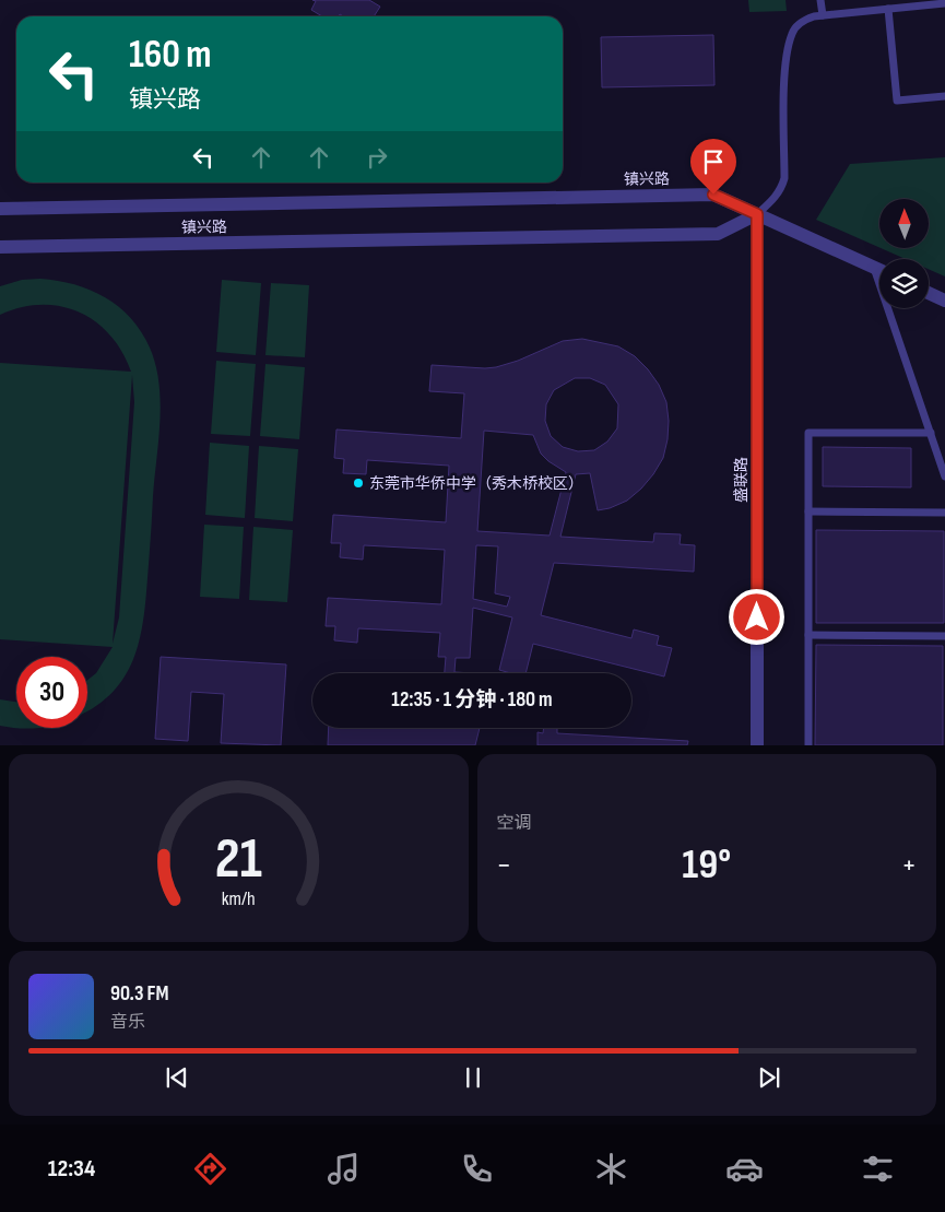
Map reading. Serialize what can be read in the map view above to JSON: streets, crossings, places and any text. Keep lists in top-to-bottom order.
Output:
{
  "streets": {
    "street": ["镇兴路", "盛联路"]
  },
  "crossings": [
    ["镇兴路", "盛联路"]
  ],
  "places": ["东莞市华侨中学（秀木桥校区）"],
  "north": "top",
  "page": {
    "turn": ["160 m", "镇兴路"],
    "limit": "30",
    "trip": "12:35 · 1 分钟 · 180 m",
    "tile": "空调",
    "heat": ["−", "19°", "+"],
    "song": ["90.3 FM", "音乐"],
    "tabs": "12:34",
    "gauge": ["21", "km/h"]
  }
}
